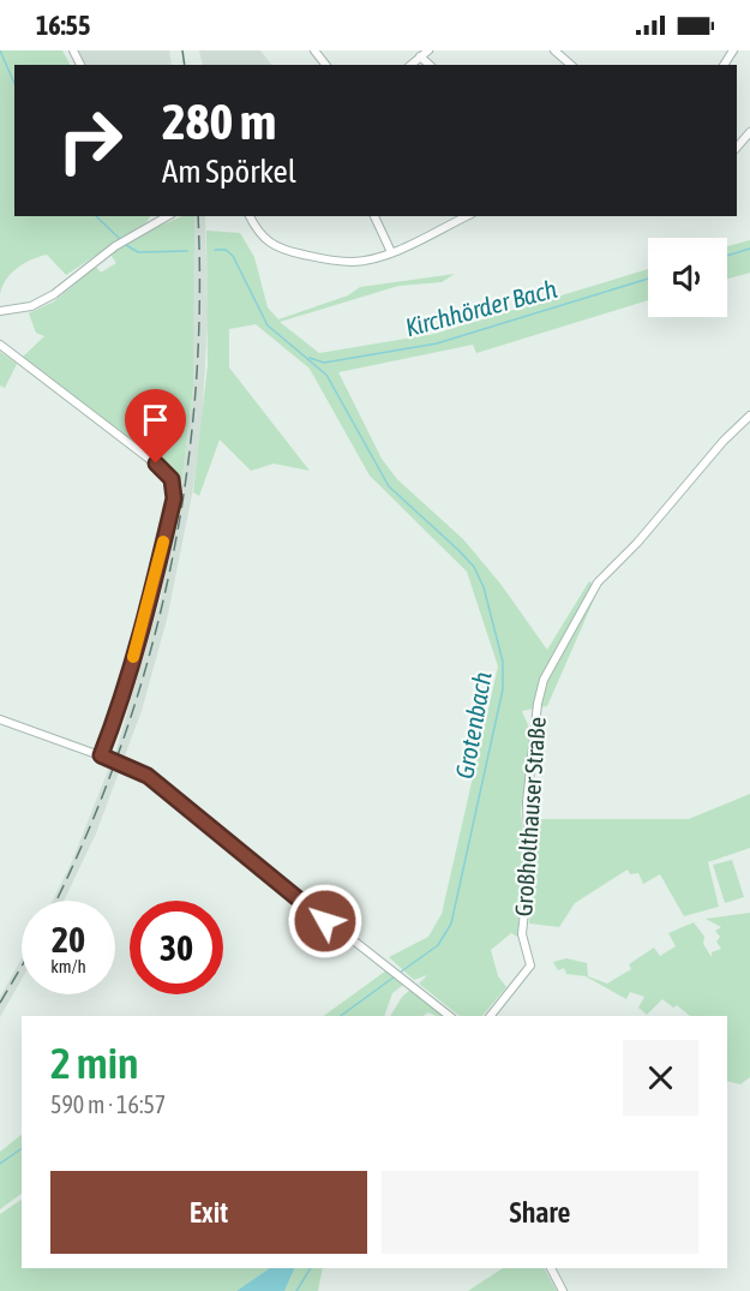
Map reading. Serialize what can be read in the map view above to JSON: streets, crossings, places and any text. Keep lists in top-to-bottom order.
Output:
{
  "streets": {
    "street": ["Großholthauser Straße"]
  },
  "water": ["Kirchhörder Bach", "Grotenbach"],
  "page": {
    "status": "16:55",
    "turn": ["280 m", "Am Spörkel"],
    "speed": "20 km/h",
    "limit": "30",
    "heading": ["2 min", "590 m · 16:57"],
    "buttons": ["Exit", "Share"]
  }
}
